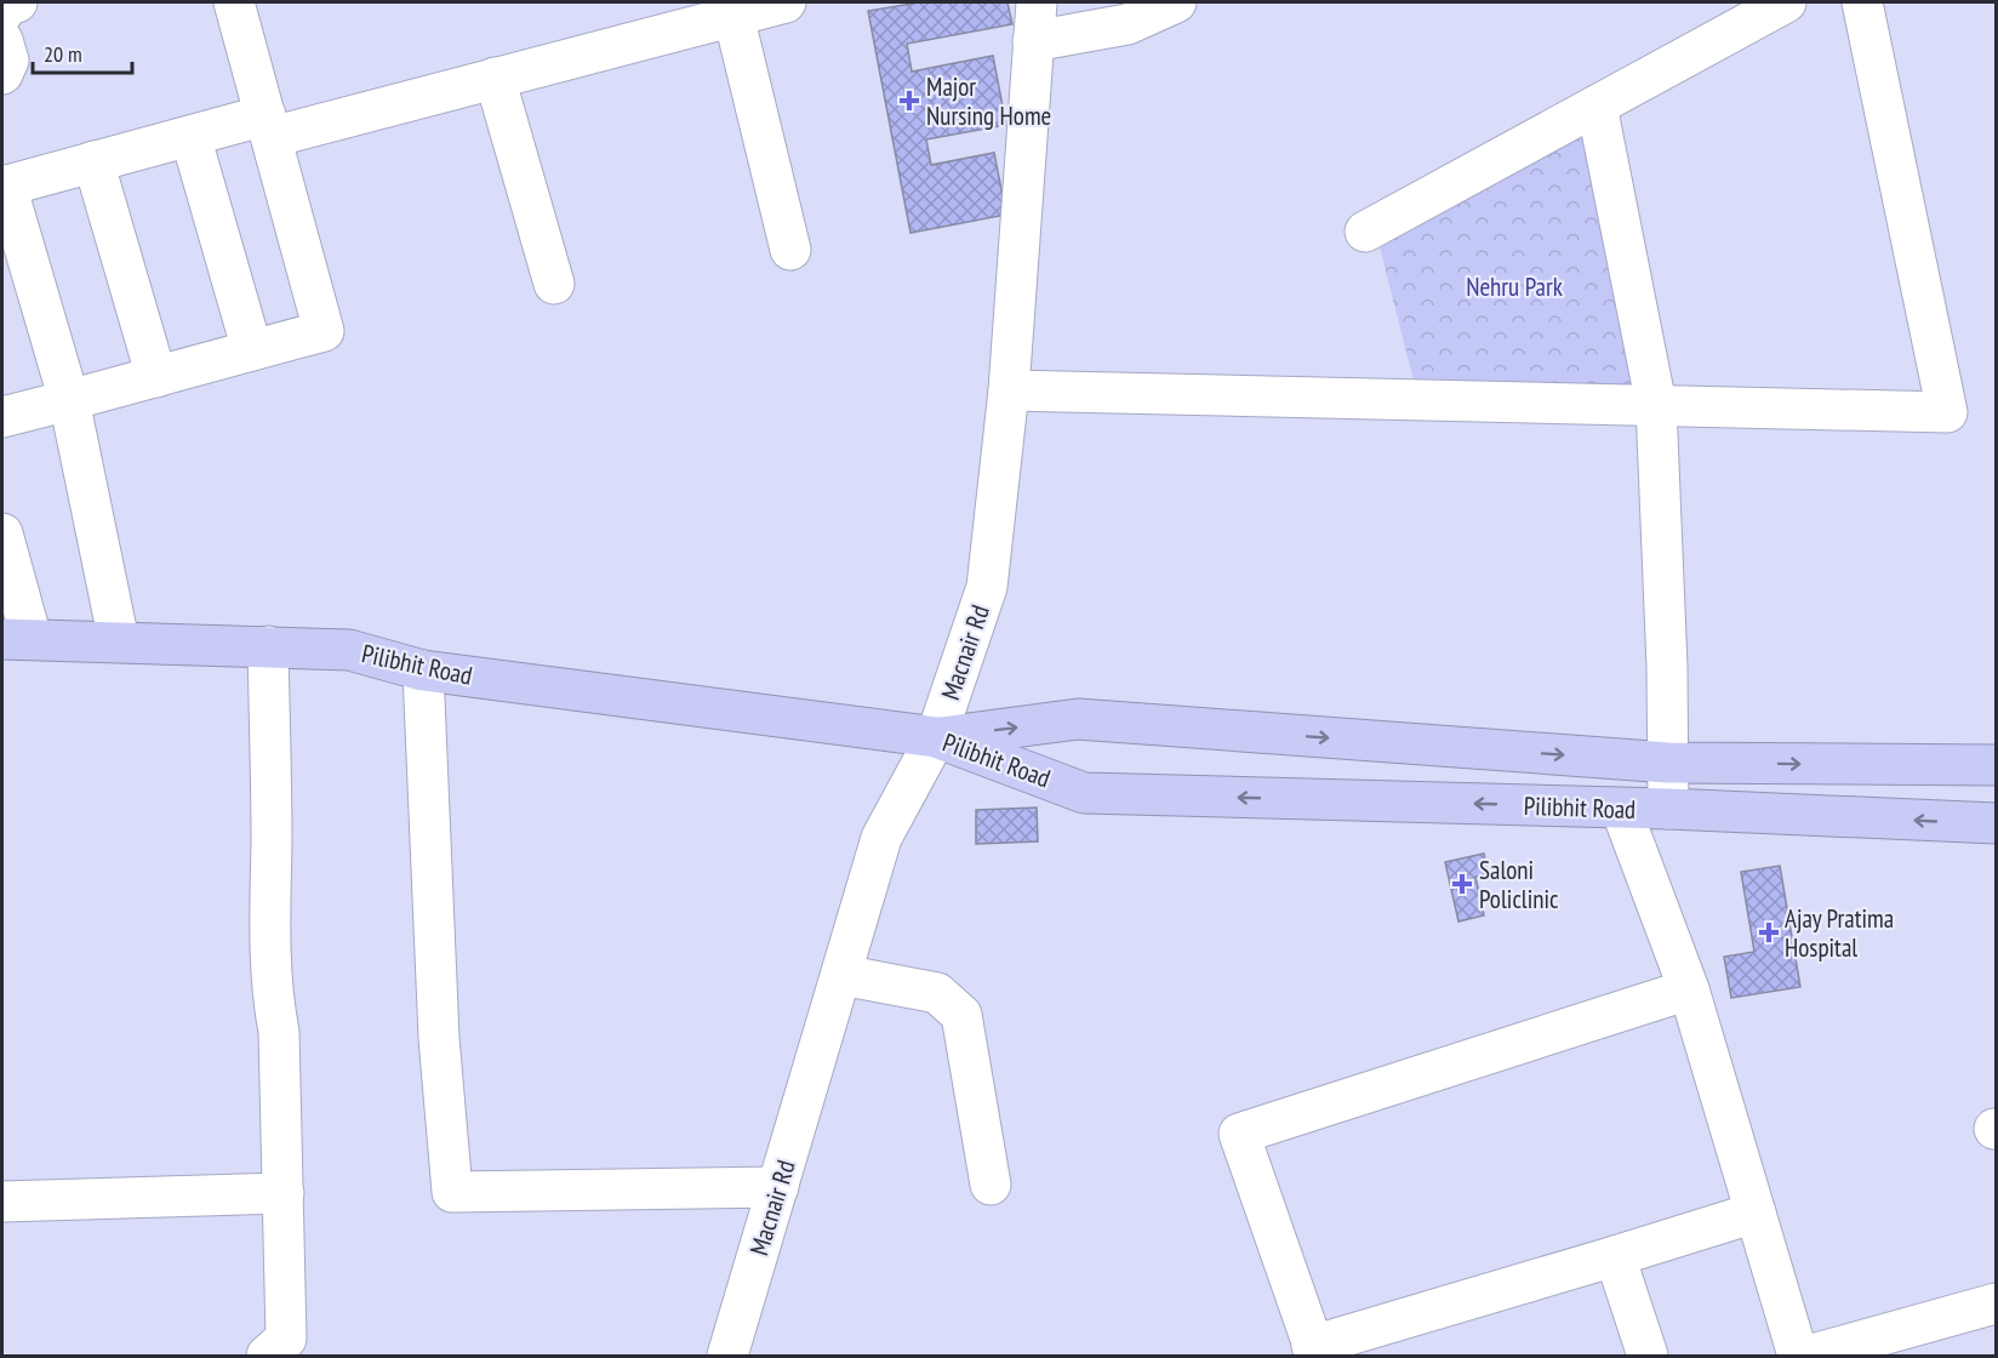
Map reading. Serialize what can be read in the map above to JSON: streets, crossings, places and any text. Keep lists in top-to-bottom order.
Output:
{
  "streets": {
    "highway": ["Pilibhit Road"],
    "street": ["Macnair Rd"]
  },
  "crossings": [
    ["Macnair Rd", "Pilibhit Road"]
  ],
  "parks": ["Nehru Park"],
  "places": {
    "health": ["Major Nursing Home", "Saloni Policlinic", "Ajay Pratima Hospital"]
  },
  "scale_bar": "20 m"
}
